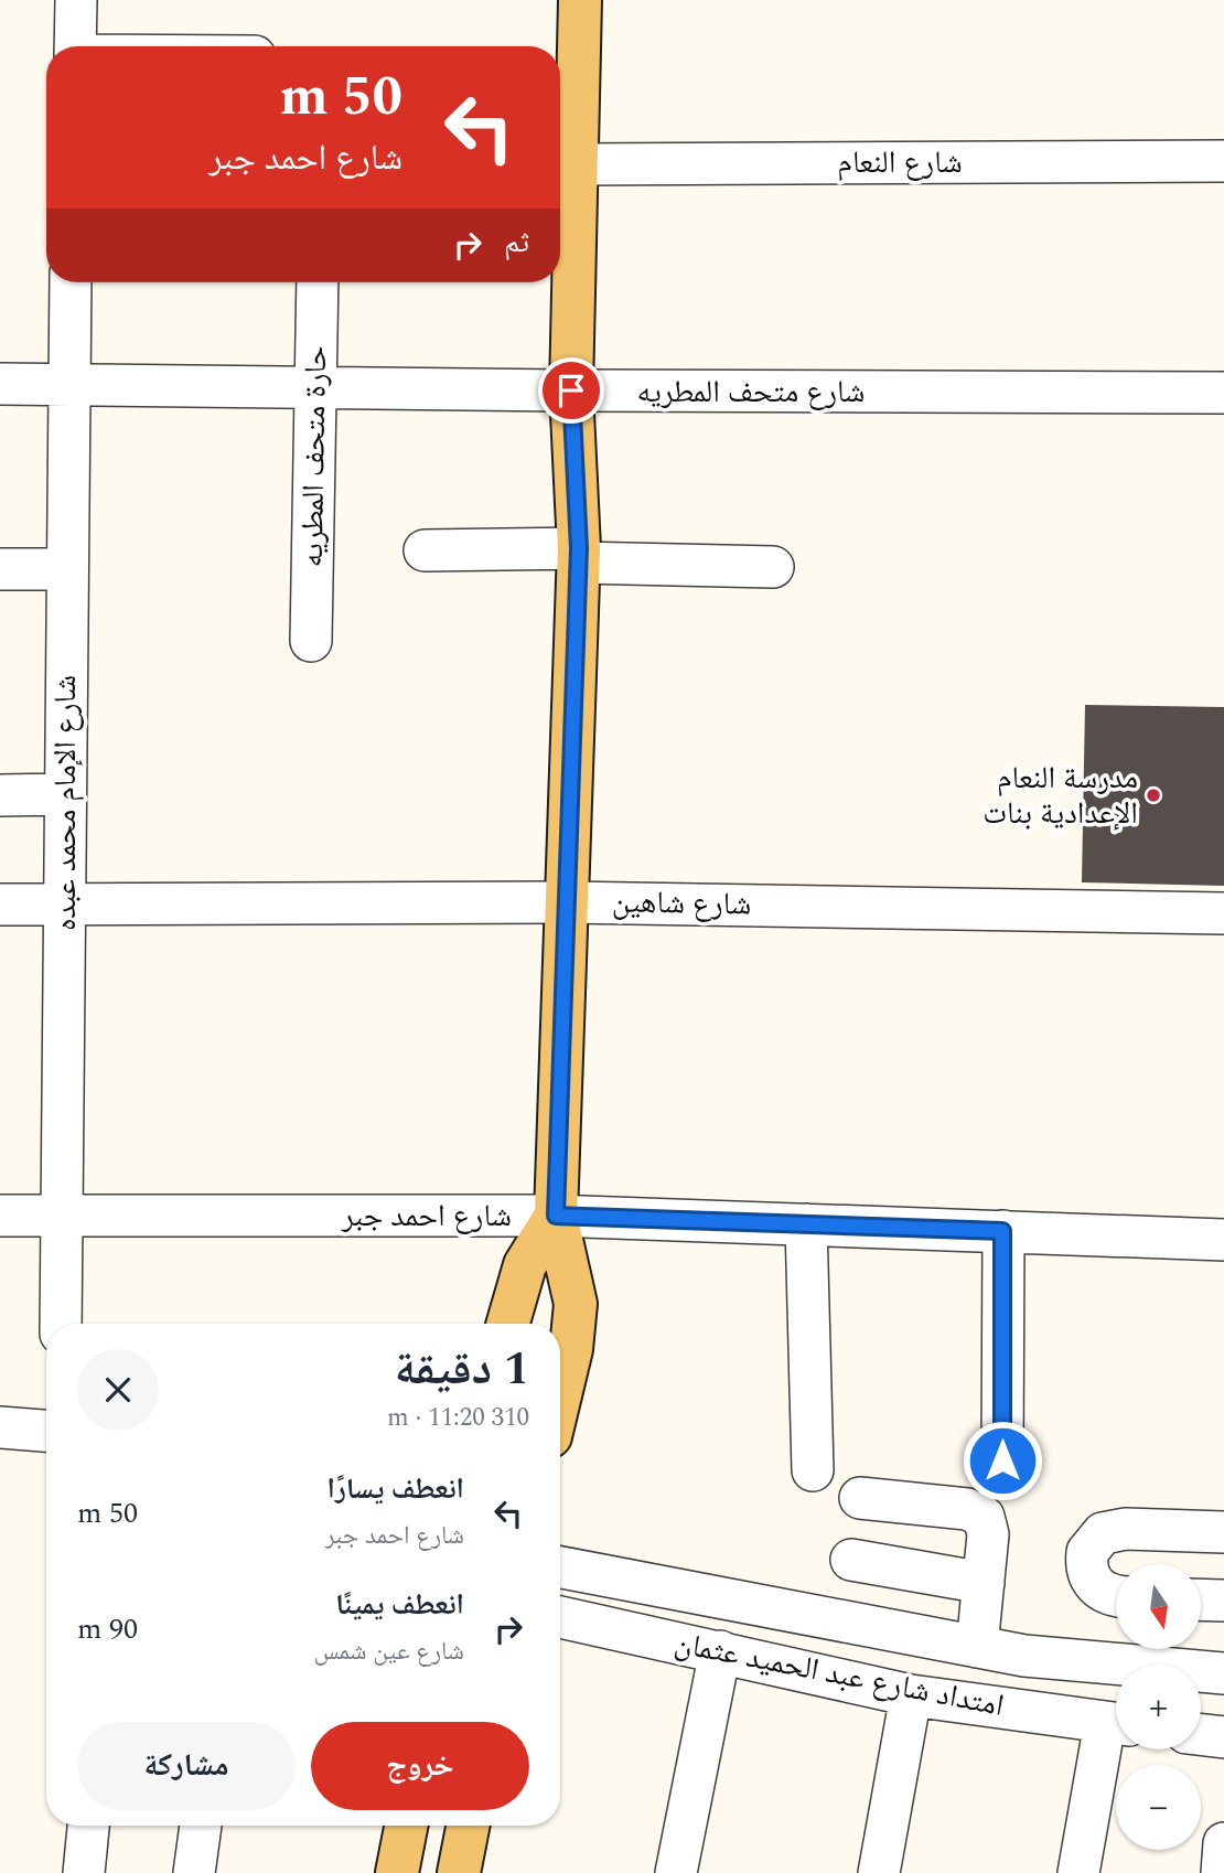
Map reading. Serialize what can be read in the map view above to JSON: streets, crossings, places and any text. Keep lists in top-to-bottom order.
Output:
{
  "streets": {
    "street": [
      "شارع النعام",
      "شارع متحف المطريه",
      "حارة متحف المطريه",
      "شارع الإمام محمد عبده",
      "شارع شاهين",
      "شارع احمد جبر",
      "امتداد شارع عبد الحميد عثمان"
    ]
  },
  "crossings": [
    ["شارع متحف المطريه", "حارة متحف المطريه"],
    ["شارع متحف المطريه", "شارع الإمام محمد عبده"],
    ["شارع الإمام محمد عبده", "شارع شاهين"],
    ["شارع الإمام محمد عبده", "شارع احمد جبر"]
  ],
  "places": ["مدرسة النعام الإعدادية بنات"],
  "north": "bottom",
  "page": {
    "turn": ["50 m", "شارع احمد جبر"],
    "then": "ثم",
    "heading": ["1 دقيقة", "310 m · 11:20"],
    "list": [
      {
        "name": "انعطف يسارًا",
        "note": "شارع احمد جبر",
        "value": "50 m"
      },
      {
        "name": "انعطف يمينًا",
        "note": "شارع عين شمس",
        "value": "90 m"
      }
    ],
    "map_buttons": ["+", "−"],
    "buttons": ["خروج", "مشاركة"]
  }
}
